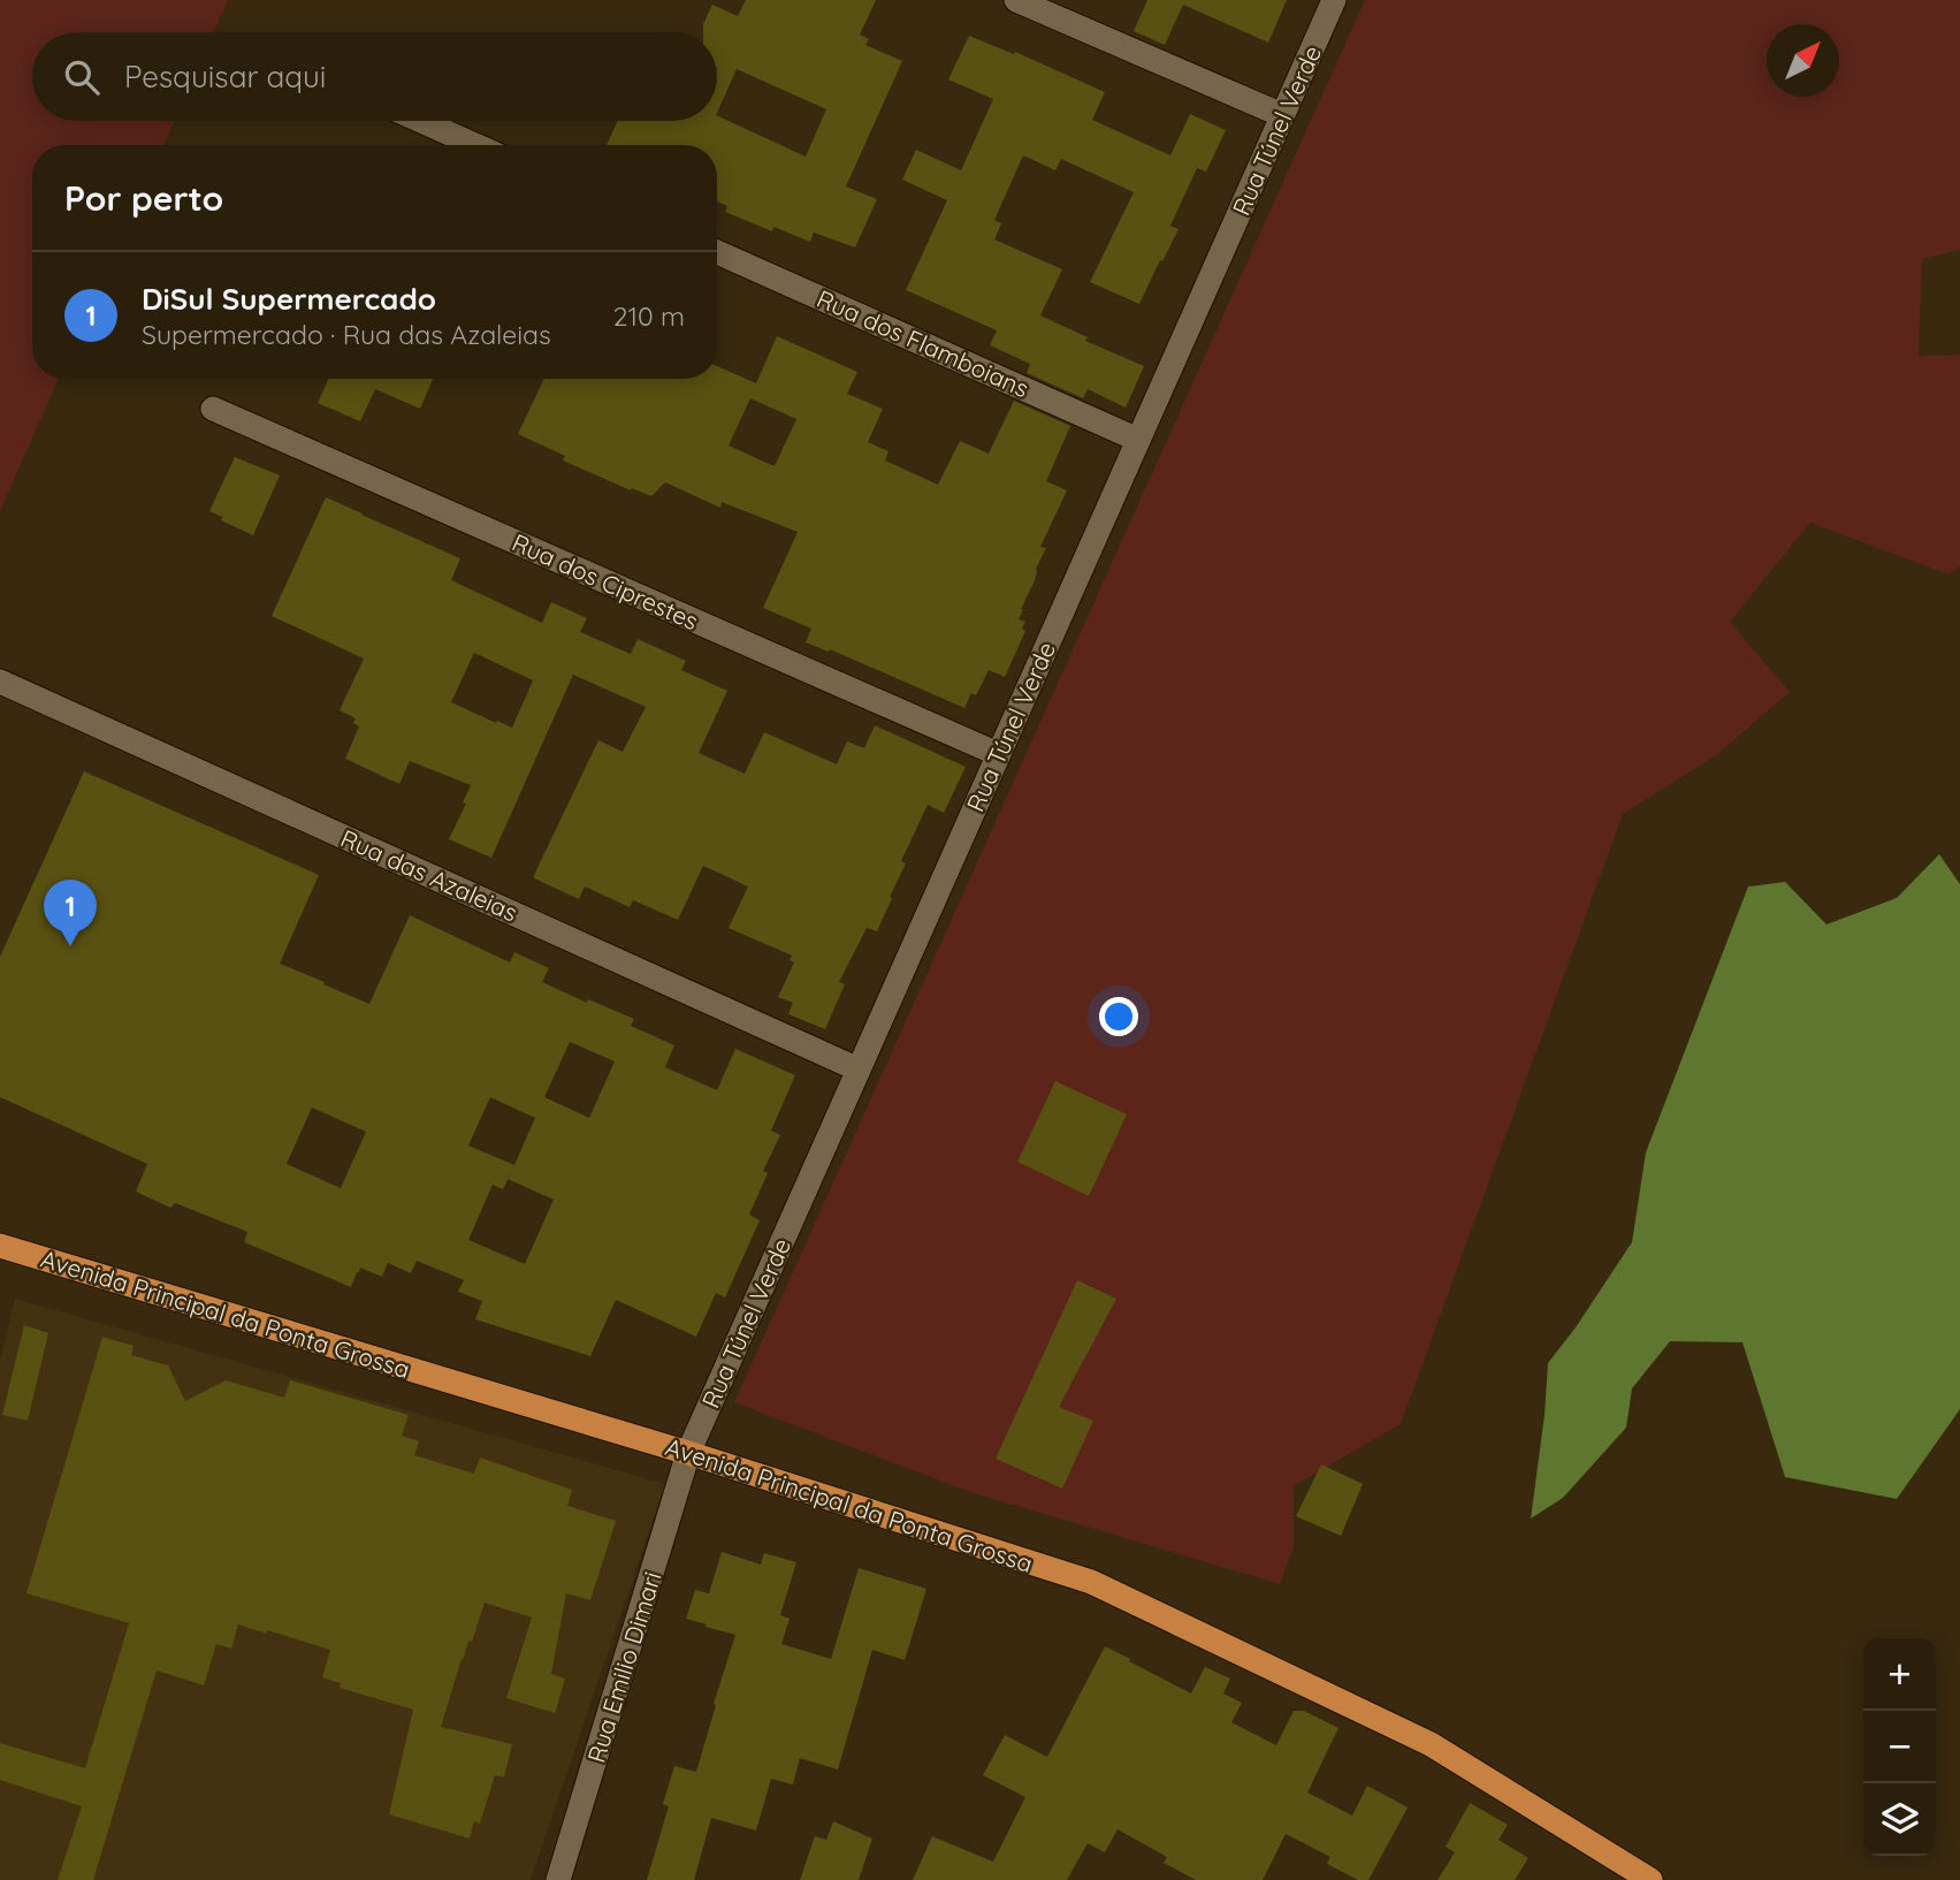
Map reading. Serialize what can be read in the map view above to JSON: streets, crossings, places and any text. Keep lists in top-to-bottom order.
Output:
{
  "streets": {
    "main road": ["Avenida Principal da Ponta Grossa"],
    "street": [
      "Rua Túnel Verde",
      "Rua dos Flamboians",
      "Rua dos Ciprestes",
      "Rua das Azaleias",
      "Rua Emilio Dimari"
    ]
  },
  "crossings": [
    ["Rua Túnel Verde", "Rua dos Flamboians"],
    ["Rua Túnel Verde", "Rua dos Ciprestes"],
    ["Rua Túnel Verde", "Rua das Azaleias"],
    ["Rua Túnel Verde", "Avenida Principal da Ponta Grossa"],
    ["Rua Túnel Verde", "Rua Emilio Dimari"],
    ["Avenida Principal da Ponta Grossa", "Rua Emilio Dimari"]
  ],
  "north": "top right",
  "page": {
    "search": "Pesquisar aqui",
    "heading": "Por perto",
    "list": [
      {
        "mark": "1",
        "name": "DiSul Supermercado",
        "note": "Supermercado · Rua das Azaleias",
        "value": "210 m"
      }
    ],
    "pins": "1",
    "map_buttons": ["+", "−"]
  }
}
